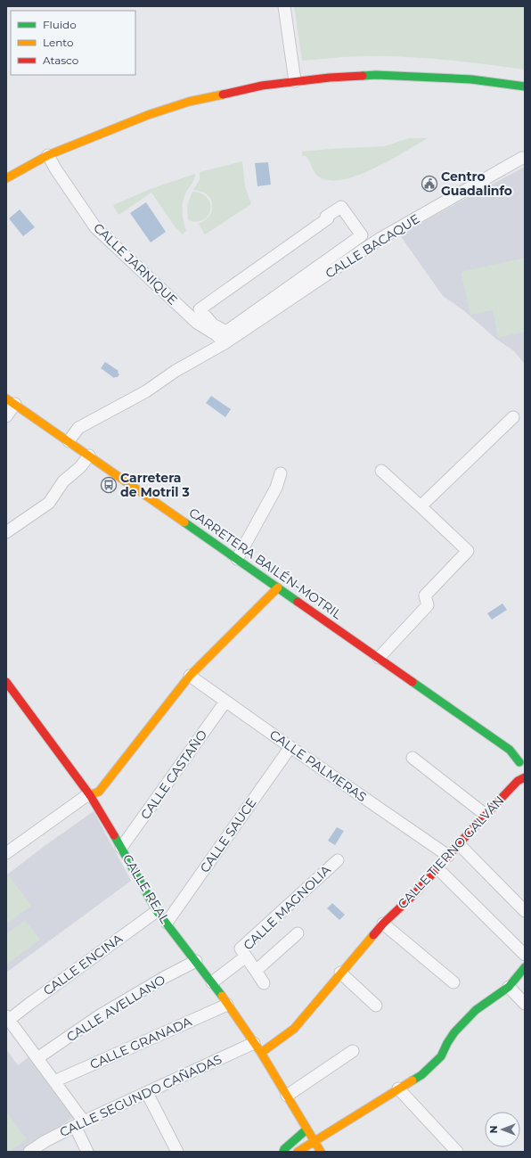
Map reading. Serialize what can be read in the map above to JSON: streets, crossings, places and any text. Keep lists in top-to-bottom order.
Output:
{
  "streets": {
    "street": [
      "CALLE BACAQUE",
      "CALLE JARNIQUE",
      "CARRETERA BAILÉN-MOTRIL",
      "CALLE PALMERAS",
      "CALLE CASTAÑO",
      "CALLE SAUCE",
      "CALLE TIERNO GALVÁN",
      "CALLE REAL",
      "CALLE MAGNOLIA",
      "CALLE ENCINA",
      "CALLE AVELLANO",
      "CALLE GRANADA",
      "CALLE SEGUNDO CAÑADAS"
    ]
  },
  "crossings": [
    ["CALLE BACAQUE", "CALLE JARNIQUE"],
    ["CALLE BACAQUE", "CARRETERA BAILÉN-MOTRIL"],
    ["CARRETERA BAILÉN-MOTRIL", "CALLE TIERNO GALVÁN"],
    ["CALLE PALMERAS", "CALLE CASTAÑO"],
    ["CALLE PALMERAS", "CALLE SAUCE"],
    ["CALLE PALMERAS", "CALLE TIERNO GALVÁN"],
    ["CALLE CASTAÑO", "CALLE REAL"],
    ["CALLE SAUCE", "CALLE REAL"],
    ["CALLE TIERNO GALVÁN", "CALLE REAL"],
    ["CALLE REAL", "CALLE MAGNOLIA"],
    ["CALLE REAL", "CALLE ENCINA"],
    ["CALLE REAL", "CALLE AVELLANO"],
    ["CALLE REAL", "CALLE GRANADA"],
    ["CALLE REAL", "CALLE SEGUNDO CAÑADAS"]
  ],
  "places": {
    "public building": ["Centro Guadalinfo"],
    "bus stop": ["Carretera de Motril 3"]
  },
  "legend": ["Fluido", "Lento", "Atasco"],
  "north": "left"
}
